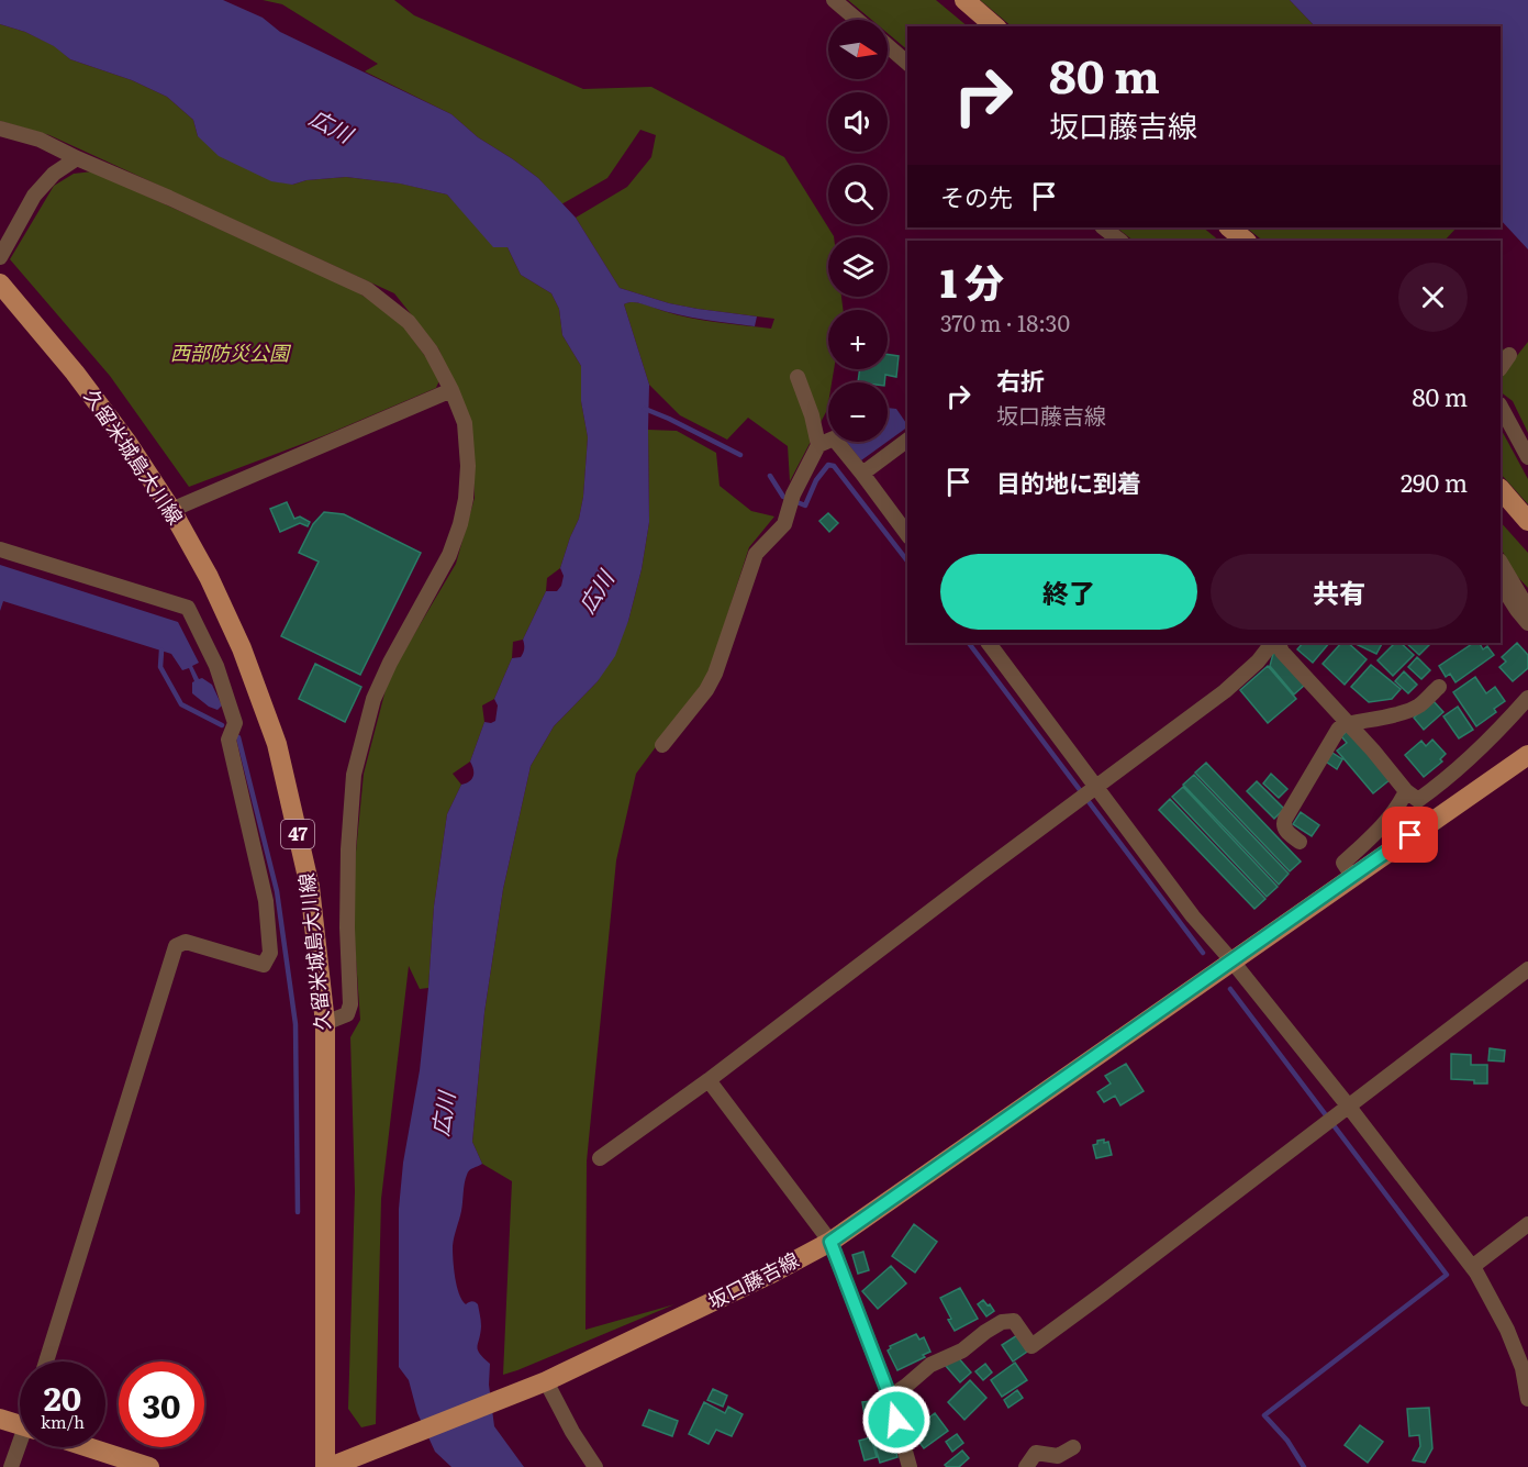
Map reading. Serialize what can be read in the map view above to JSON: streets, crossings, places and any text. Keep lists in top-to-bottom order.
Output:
{
  "streets": {
    "main road": ["久留米城島大川線", "47", "坂口藤吉線"]
  },
  "crossings": [
    ["久留米城島大川線", "坂口藤吉線"]
  ],
  "water": ["広川"],
  "parks": ["西部防災公園"],
  "north": "right",
  "page": {
    "map_buttons": ["+", "−"],
    "turn": ["80 m", "坂口藤吉線"],
    "then": "その先",
    "heading": ["1 分", "370 m · 18:30"],
    "list": [
      {
        "name": "右折",
        "note": "坂口藤吉線",
        "value": "80 m"
      },
      {
        "name": "目的地に到着",
        "value": "290 m"
      }
    ],
    "buttons": ["終了", "共有"],
    "speed": "20 km/h",
    "limit": "30"
  }
}
